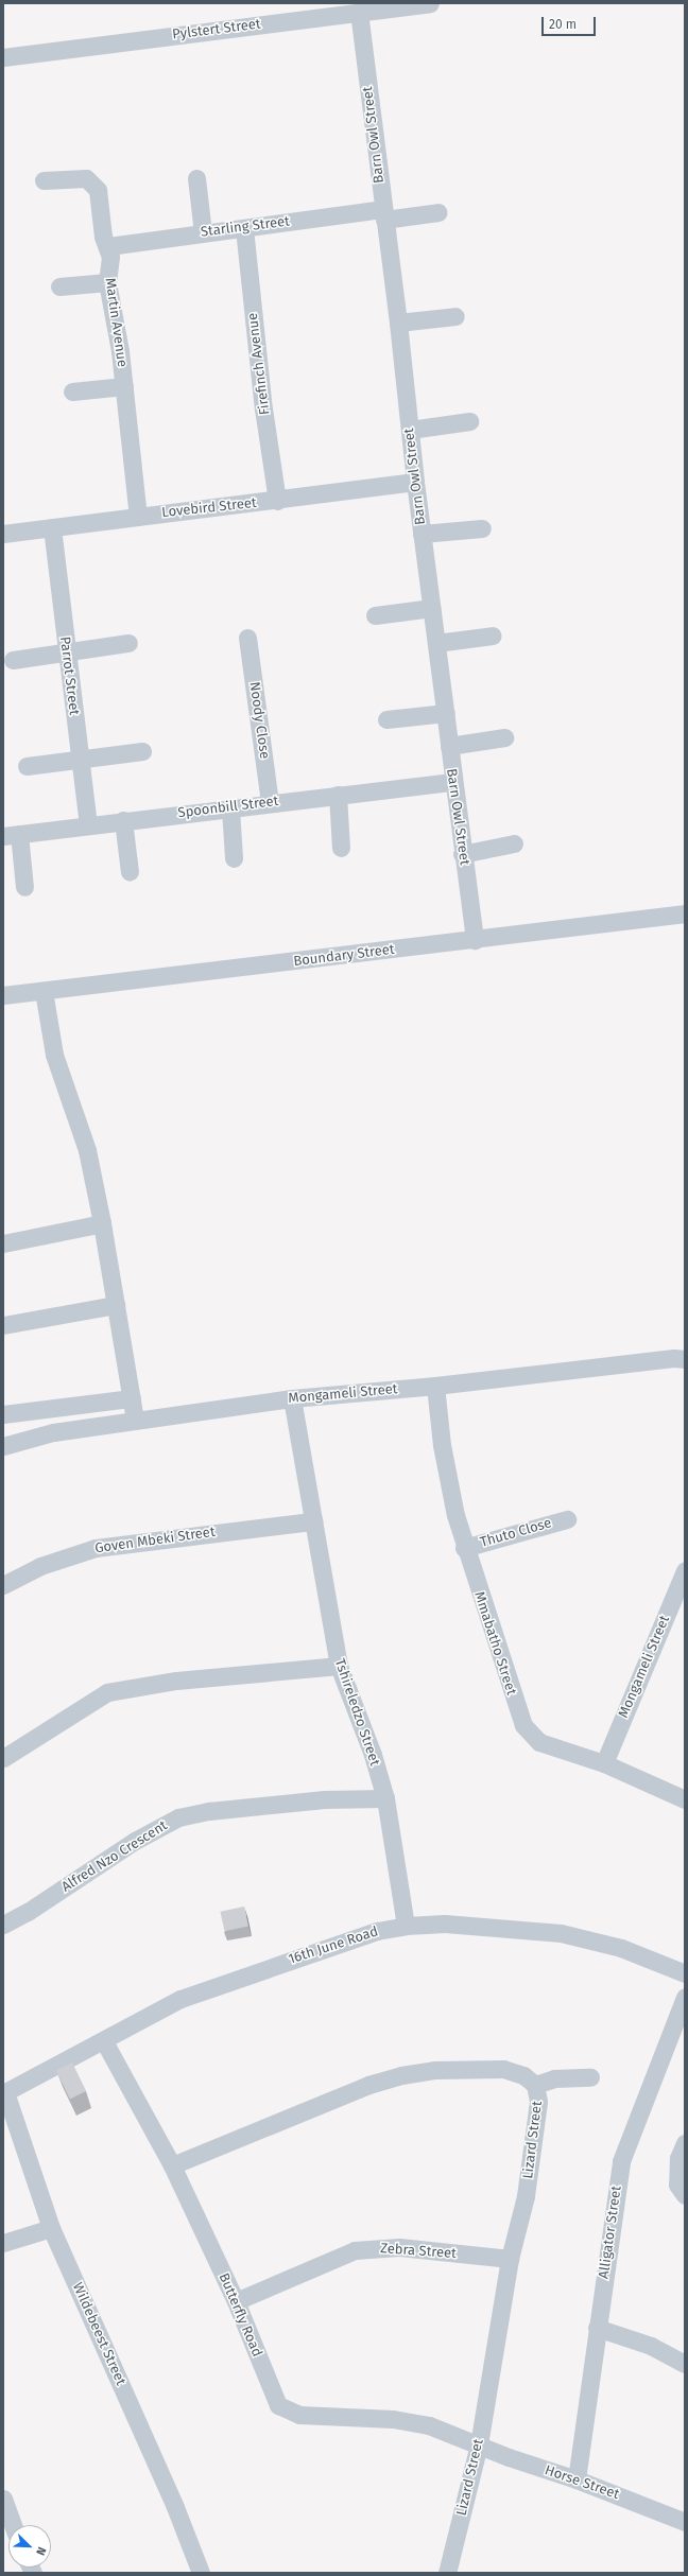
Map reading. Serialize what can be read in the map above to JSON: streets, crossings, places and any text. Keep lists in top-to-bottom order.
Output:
{
  "streets": {
    "street": [
      "Pylstert Street",
      "Barn Owl Street",
      "Starling Street",
      "Martin Avenue",
      "Firefinch Avenue",
      "Lovebird Street",
      "Parrot Street",
      "Noody Close",
      "Spoonbill Street",
      "Boundary Street",
      "Mongameli Street",
      "Thuto Close",
      "Goven Mbeki Street",
      "Mmabatho Street",
      "Tshireledzo Street",
      "Alfred Nzo Crescent",
      "16th June Road",
      "Lizard Street",
      "Alligator Street",
      "Zebra Street",
      "Butterfly Road",
      "Wildebeest Street",
      "Horse Street"
    ]
  },
  "crossings": [
    ["Pylstert Street", "Barn Owl Street"],
    ["Barn Owl Street", "Starling Street"],
    ["Barn Owl Street", "Lovebird Street"],
    ["Barn Owl Street", "Spoonbill Street"],
    ["Barn Owl Street", "Boundary Street"],
    ["Starling Street", "Martin Avenue"],
    ["Starling Street", "Firefinch Avenue"],
    ["Martin Avenue", "Lovebird Street"],
    ["Firefinch Avenue", "Lovebird Street"],
    ["Lovebird Street", "Parrot Street"],
    ["Parrot Street", "Spoonbill Street"],
    ["Noody Close", "Spoonbill Street"],
    ["Mongameli Street", "Mmabatho Street"],
    ["Mongameli Street", "Tshireledzo Street"],
    ["Thuto Close", "Mmabatho Street"],
    ["Goven Mbeki Street", "Tshireledzo Street"],
    ["Tshireledzo Street", "Alfred Nzo Crescent"],
    ["Tshireledzo Street", "16th June Road"],
    ["16th June Road", "Butterfly Road"],
    ["16th June Road", "Wildebeest Street"],
    ["Lizard Street", "Zebra Street"],
    ["Lizard Street", "Butterfly Road"],
    ["Lizard Street", "Horse Street"],
    ["Alligator Street", "Horse Street"],
    ["Zebra Street", "Butterfly Road"],
    ["Butterfly Road", "Horse Street"]
  ],
  "scale_bar": "20 m",
  "north": "bottom right"
}
